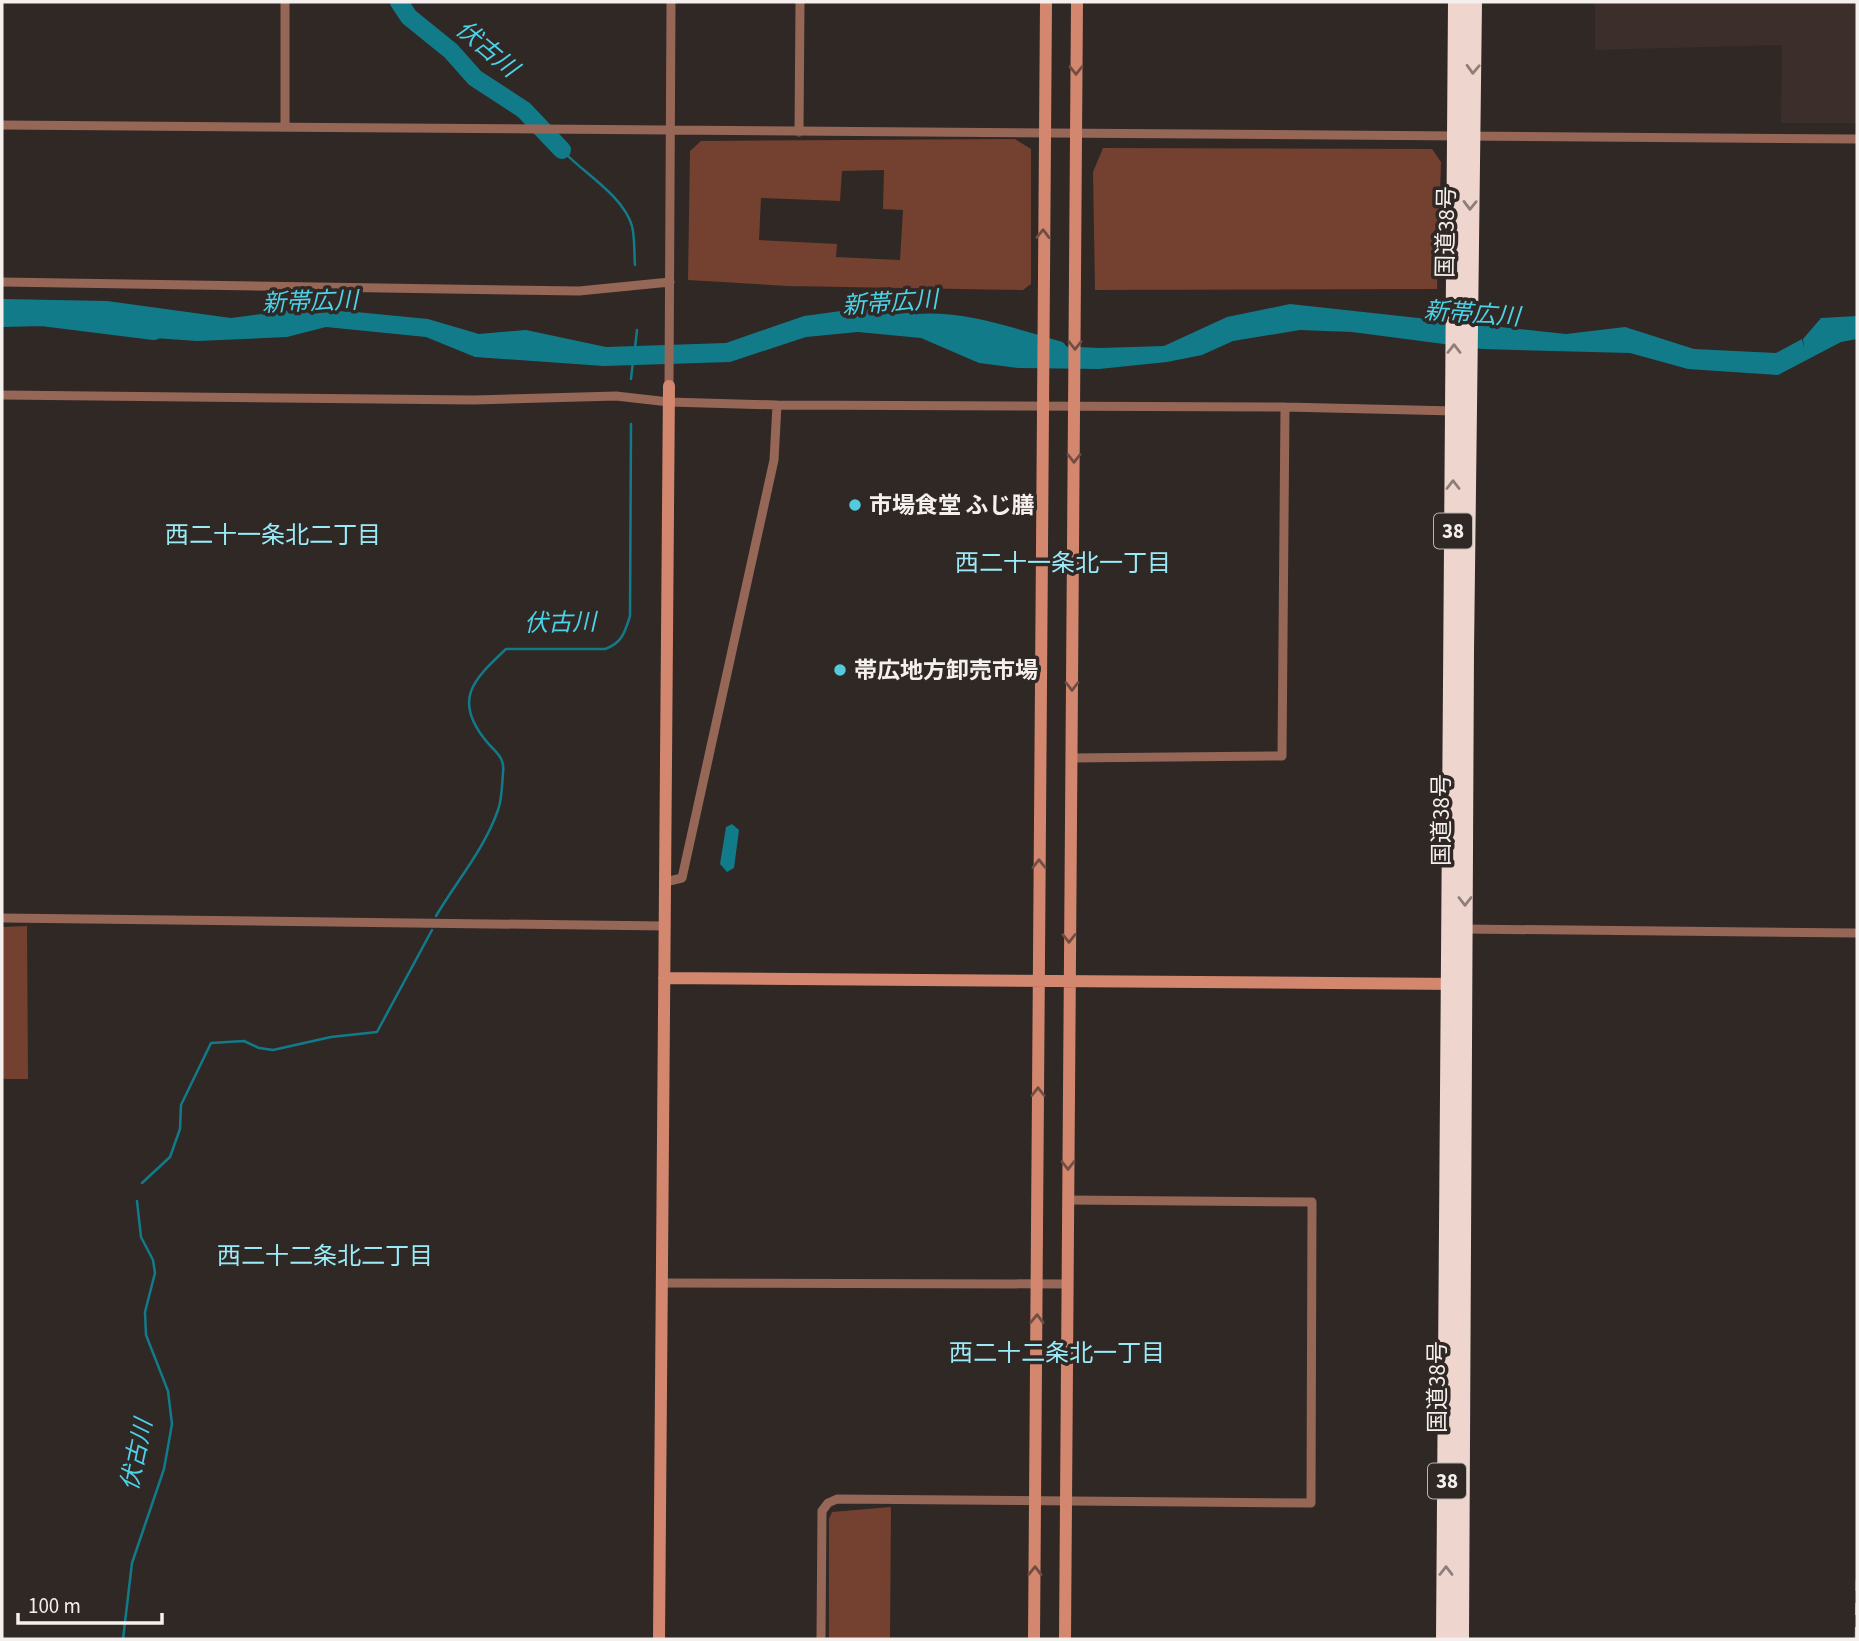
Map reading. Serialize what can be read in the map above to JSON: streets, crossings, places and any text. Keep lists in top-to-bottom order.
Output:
{
  "streets": {
    "highway": ["国道38号", "38"]
  },
  "districts": [
    "西二十一条北二丁目",
    "西二十一条北一丁目",
    "西二十二条北二丁目",
    "西二十二条北一丁目"
  ],
  "water": ["伏古川", "新帯広川"],
  "places": ["市場食堂 ふじ膳", "帯広地方卸売市場"],
  "scale_bar": "100 m"
}
